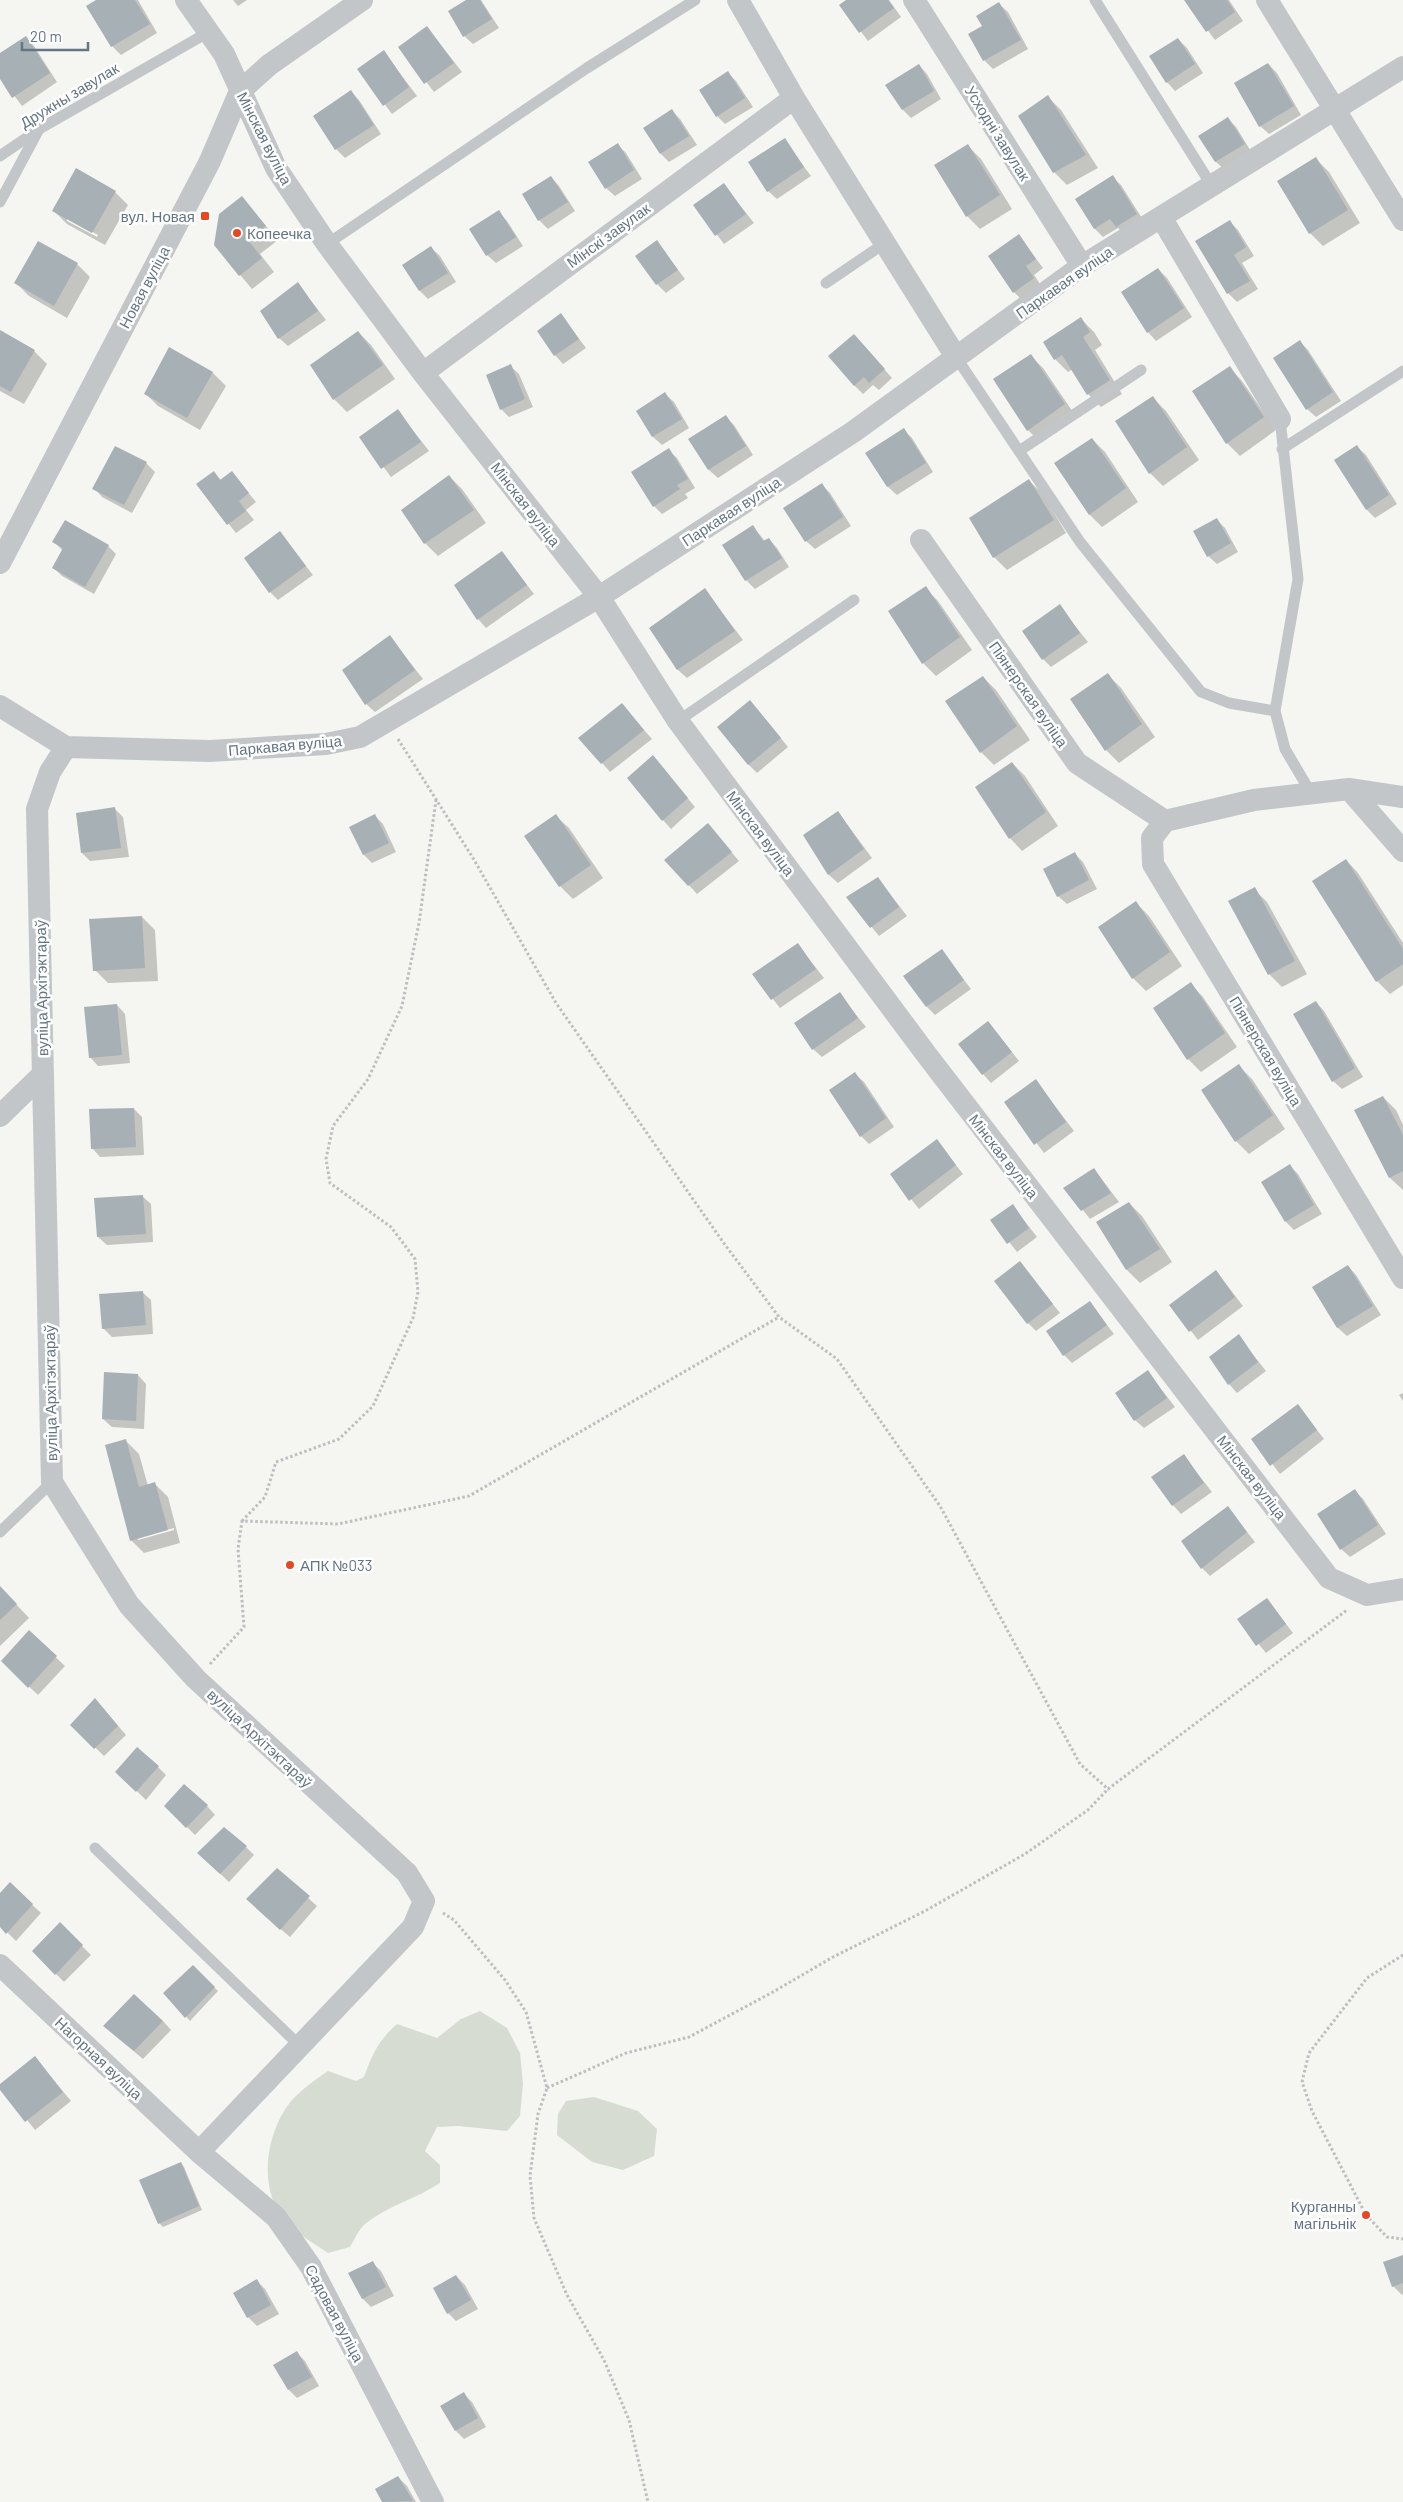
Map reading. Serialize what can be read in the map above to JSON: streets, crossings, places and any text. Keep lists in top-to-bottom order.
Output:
{
  "streets": {
    "street": [
      "Усходні завулак",
      "Мінская вуліца",
      "Мінскі завулак",
      "Паркавая вуліца",
      "Новая вуліца",
      "Піянерская вуліца",
      "вуліца Архітэктараў",
      "Нагорная вуліца",
      "Садовая вуліца"
    ],
    "lane": ["Дружны завулак"]
  },
  "crossings": [
    ["Дружны завулак", "Мінская вуліца"],
    ["Усходні завулак", "Паркавая вуліца"],
    ["Мінская вуліца", "Мінскі завулак"],
    ["Мінская вуліца", "Паркавая вуліца"],
    ["Мінская вуліца", "Новая вуліца"],
    ["Паркавая вуліца", "вуліца Архітэктараў"],
    ["Нагорная вуліца", "Садовая вуліца"]
  ],
  "places": {
    "transit": ["вул. Новая"],
    "other": ["Копеечка", "АПК №033", "Курганны магільнік"]
  },
  "scale_bar": "20 m"
}
